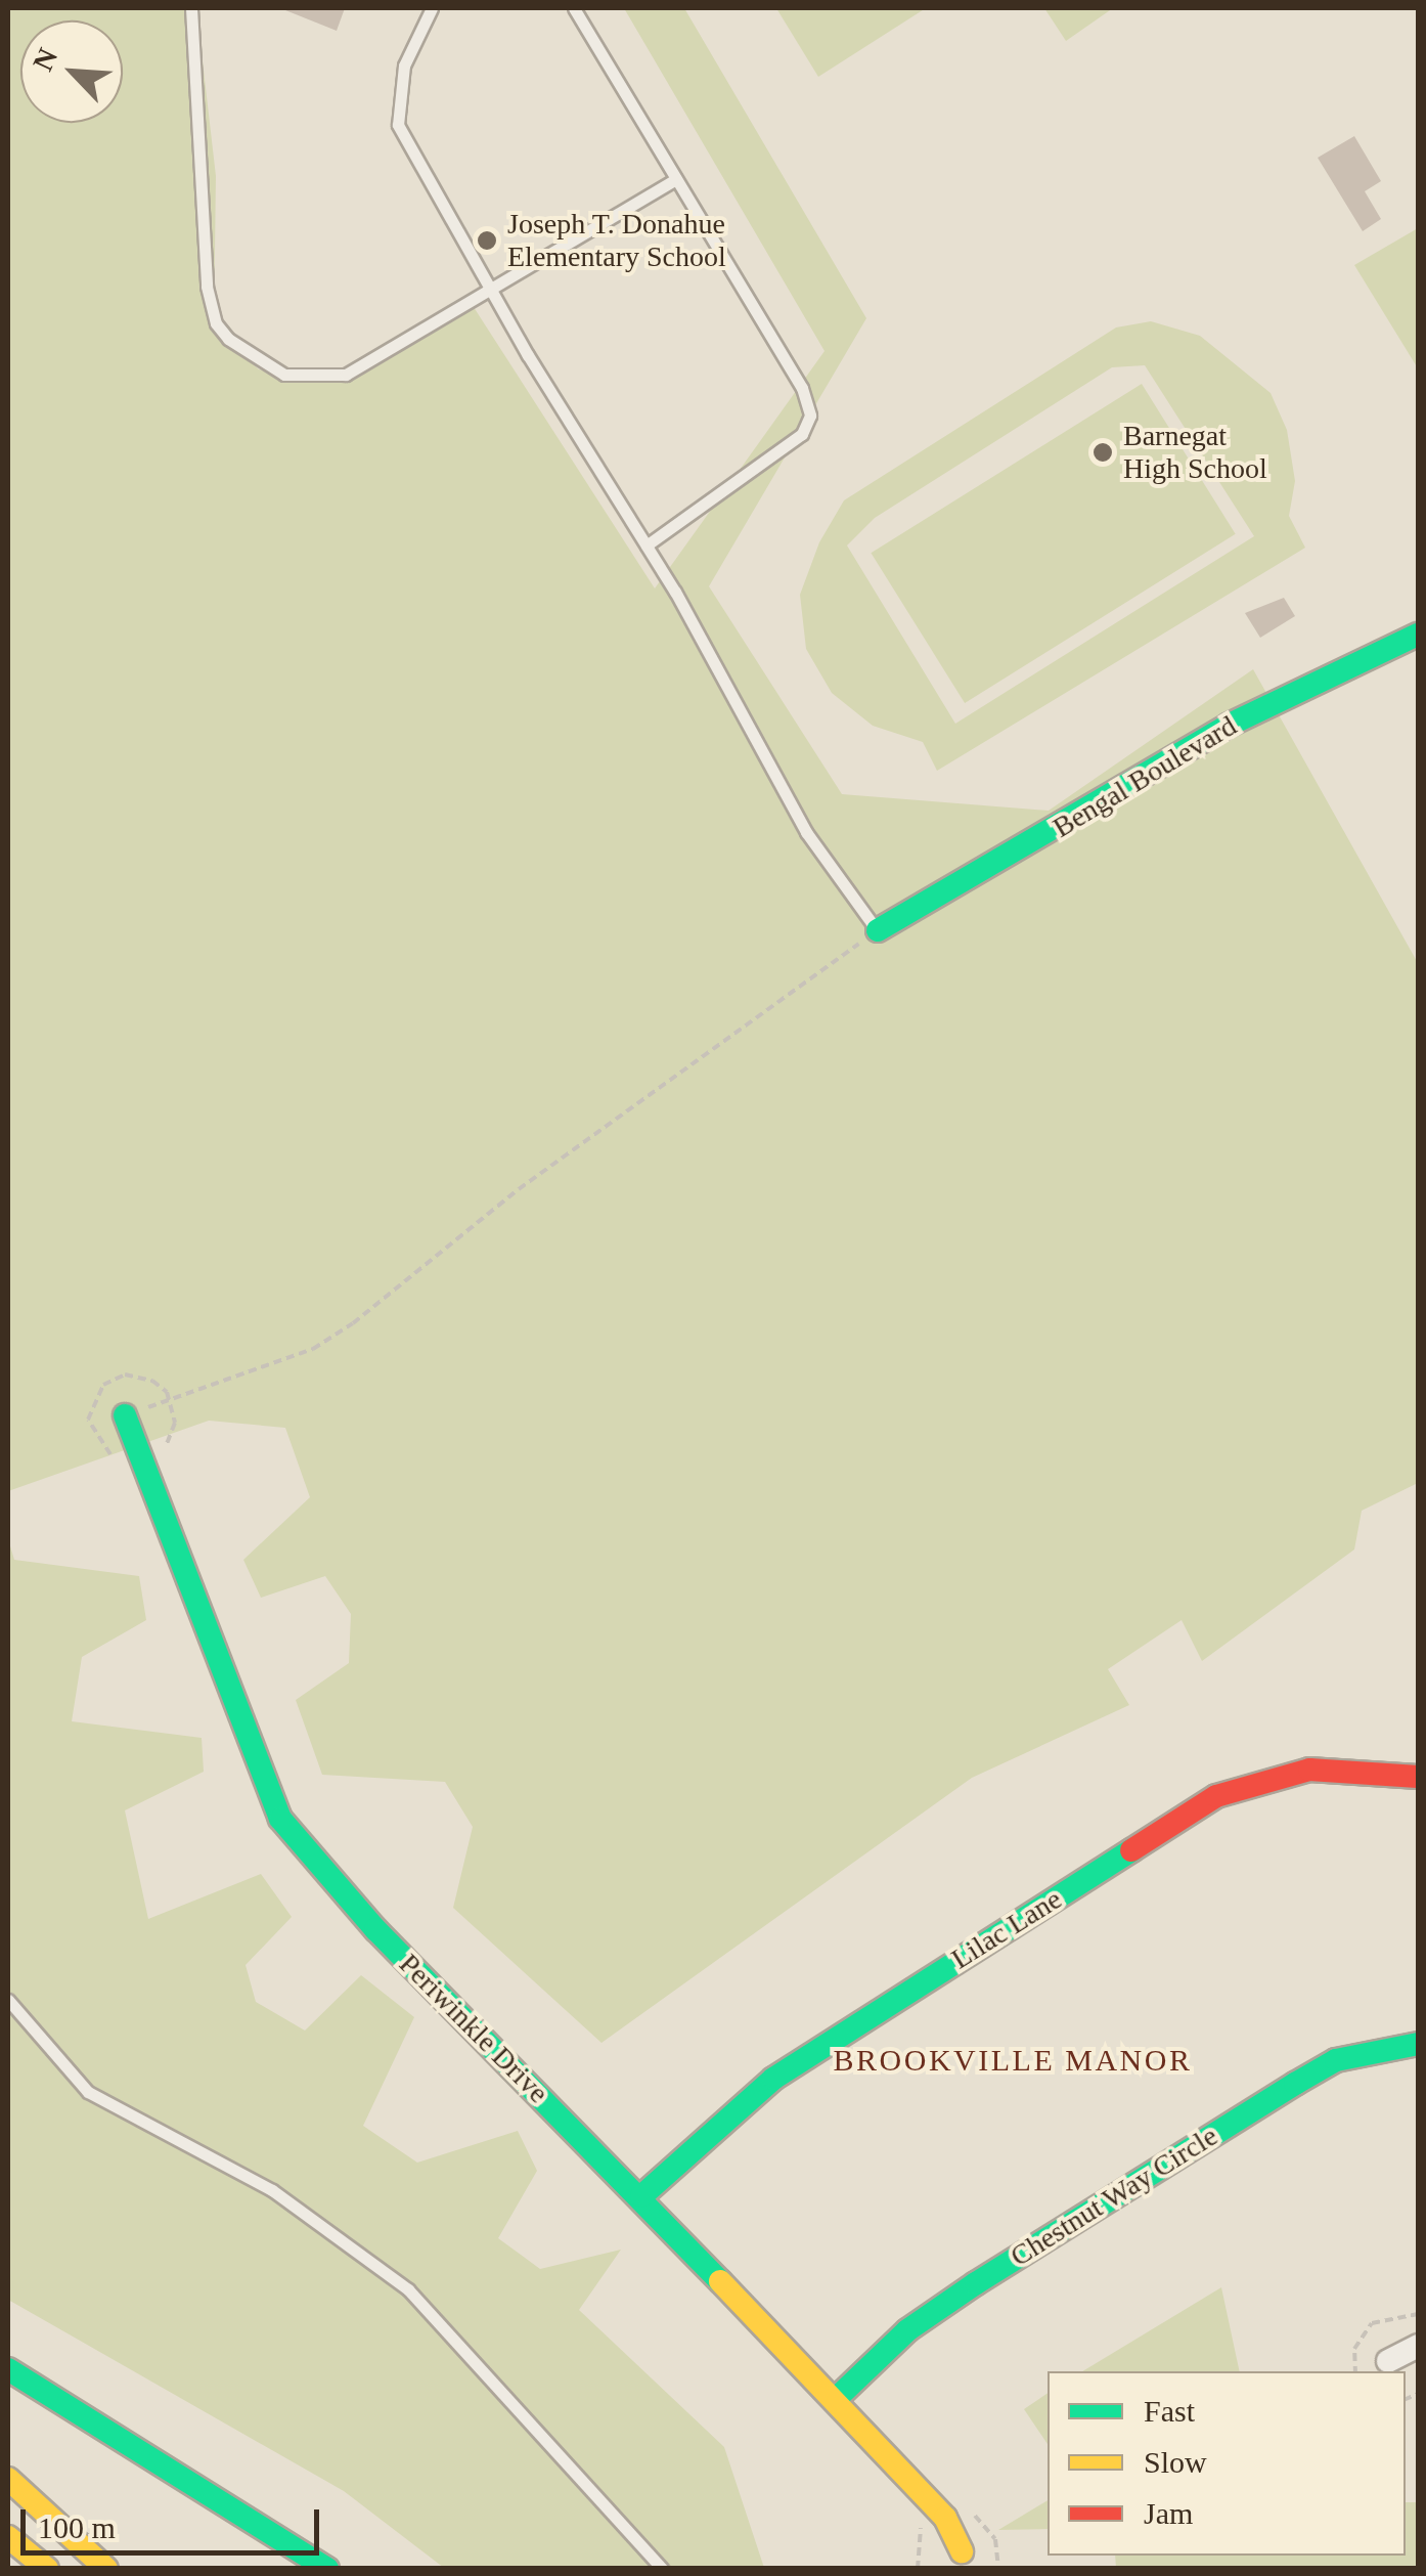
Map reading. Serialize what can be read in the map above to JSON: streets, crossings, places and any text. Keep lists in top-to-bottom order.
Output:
{
  "streets": {
    "main road": [
      "Bengal Boulevard",
      "Lilac Lane",
      "Periwinkle Drive",
      "Chestnut Way Circle"
    ]
  },
  "crossings": [
    ["Lilac Lane", "Periwinkle Drive"],
    ["Periwinkle Drive", "Chestnut Way Circle"]
  ],
  "districts": ["BROOKVILLE MANOR"],
  "places": ["Joseph T. Donahue Elementary School", "Barnegat High School"],
  "legend": ["Fast", "Slow", "Jam"],
  "scale_bar": "100 m",
  "north": "top left"
}
